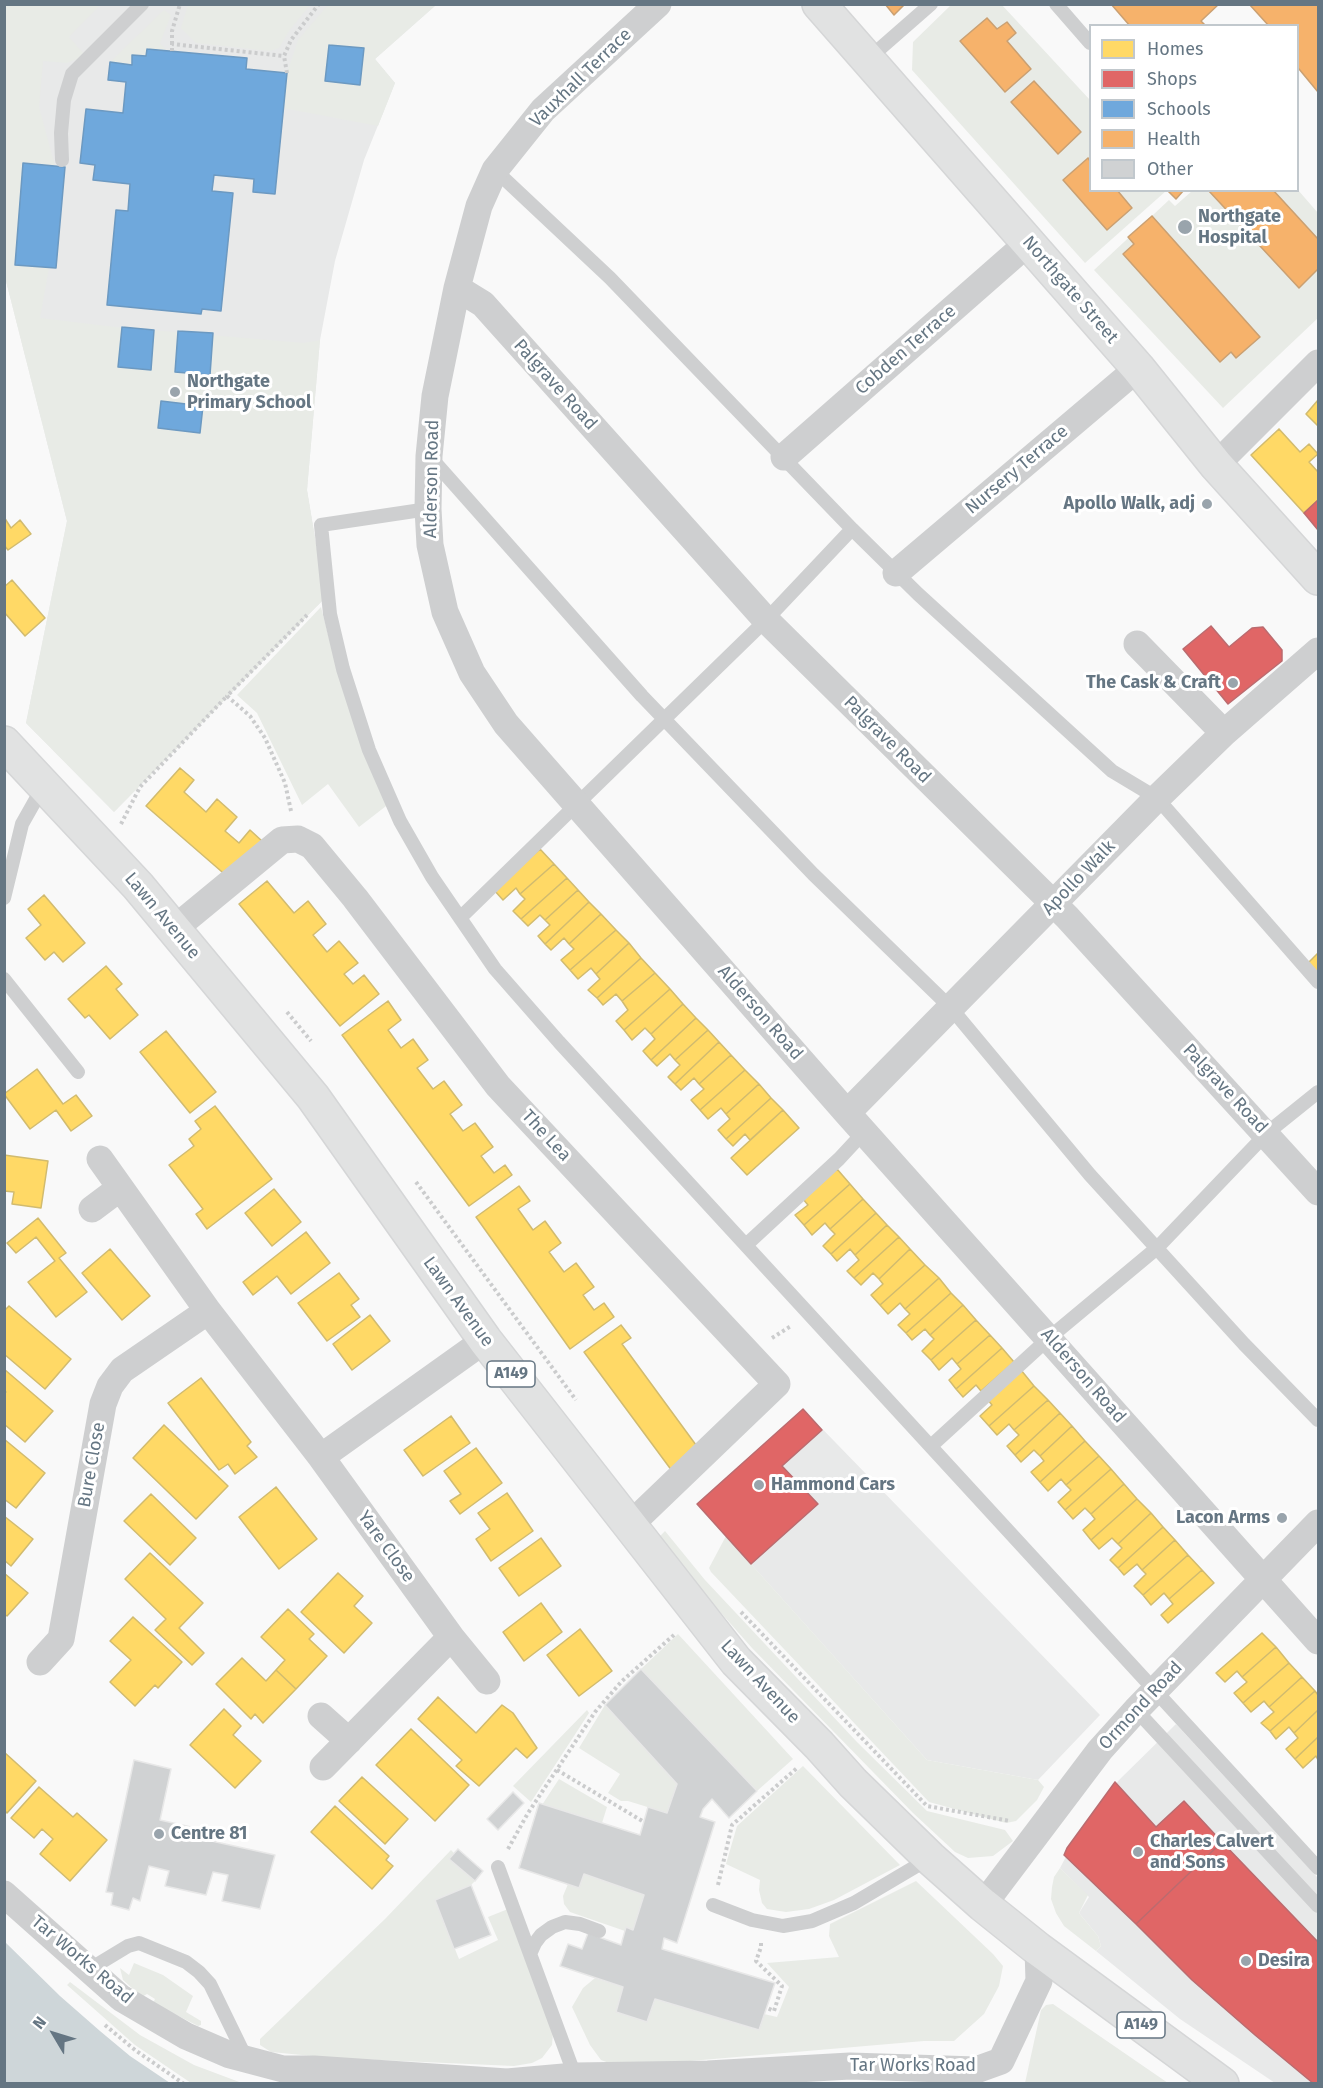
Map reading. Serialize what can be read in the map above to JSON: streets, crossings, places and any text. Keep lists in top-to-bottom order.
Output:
{
  "streets": {
    "main road": ["Northgate Street", "Lawn Avenue", "A149"],
    "street": [
      "Vauxhall Terrace",
      "Cobden Terrace",
      "Palgrave Road",
      "Nursery Terrace",
      "Alderson Road",
      "Apollo Walk",
      "The Lea",
      "Bure Close",
      "Yare Close",
      "Ormond Road",
      "Tar Works Road"
    ]
  },
  "crossings": [
    ["Vauxhall Terrace", "Palgrave Road"],
    ["Vauxhall Terrace", "Alderson Road"],
    ["Northgate Street", "Cobden Terrace"],
    ["Northgate Street", "Nursery Terrace"],
    ["Palgrave Road", "Alderson Road"],
    ["Palgrave Road", "Apollo Walk"],
    ["Alderson Road", "Apollo Walk"],
    ["Alderson Road", "Ormond Road"],
    ["Lawn Avenue", "The Lea"],
    ["Lawn Avenue", "A149"],
    ["Lawn Avenue", "Ormond Road"],
    ["Lawn Avenue", "Tar Works Road"],
    ["A149", "Tar Works Road"]
  ],
  "places": [
    "Northgate Hospital",
    "Northgate Primary School",
    "Apollo Walk, adj",
    "The Cask & Craft",
    "Hammond Cars",
    "Lacon Arms",
    "Centre 81",
    "Charles Calvert and Sons",
    "Desira"
  ],
  "legend": [
    "Homes",
    "Shops",
    "Schools",
    "Health",
    "Other"
  ],
  "north": "top left"
}
